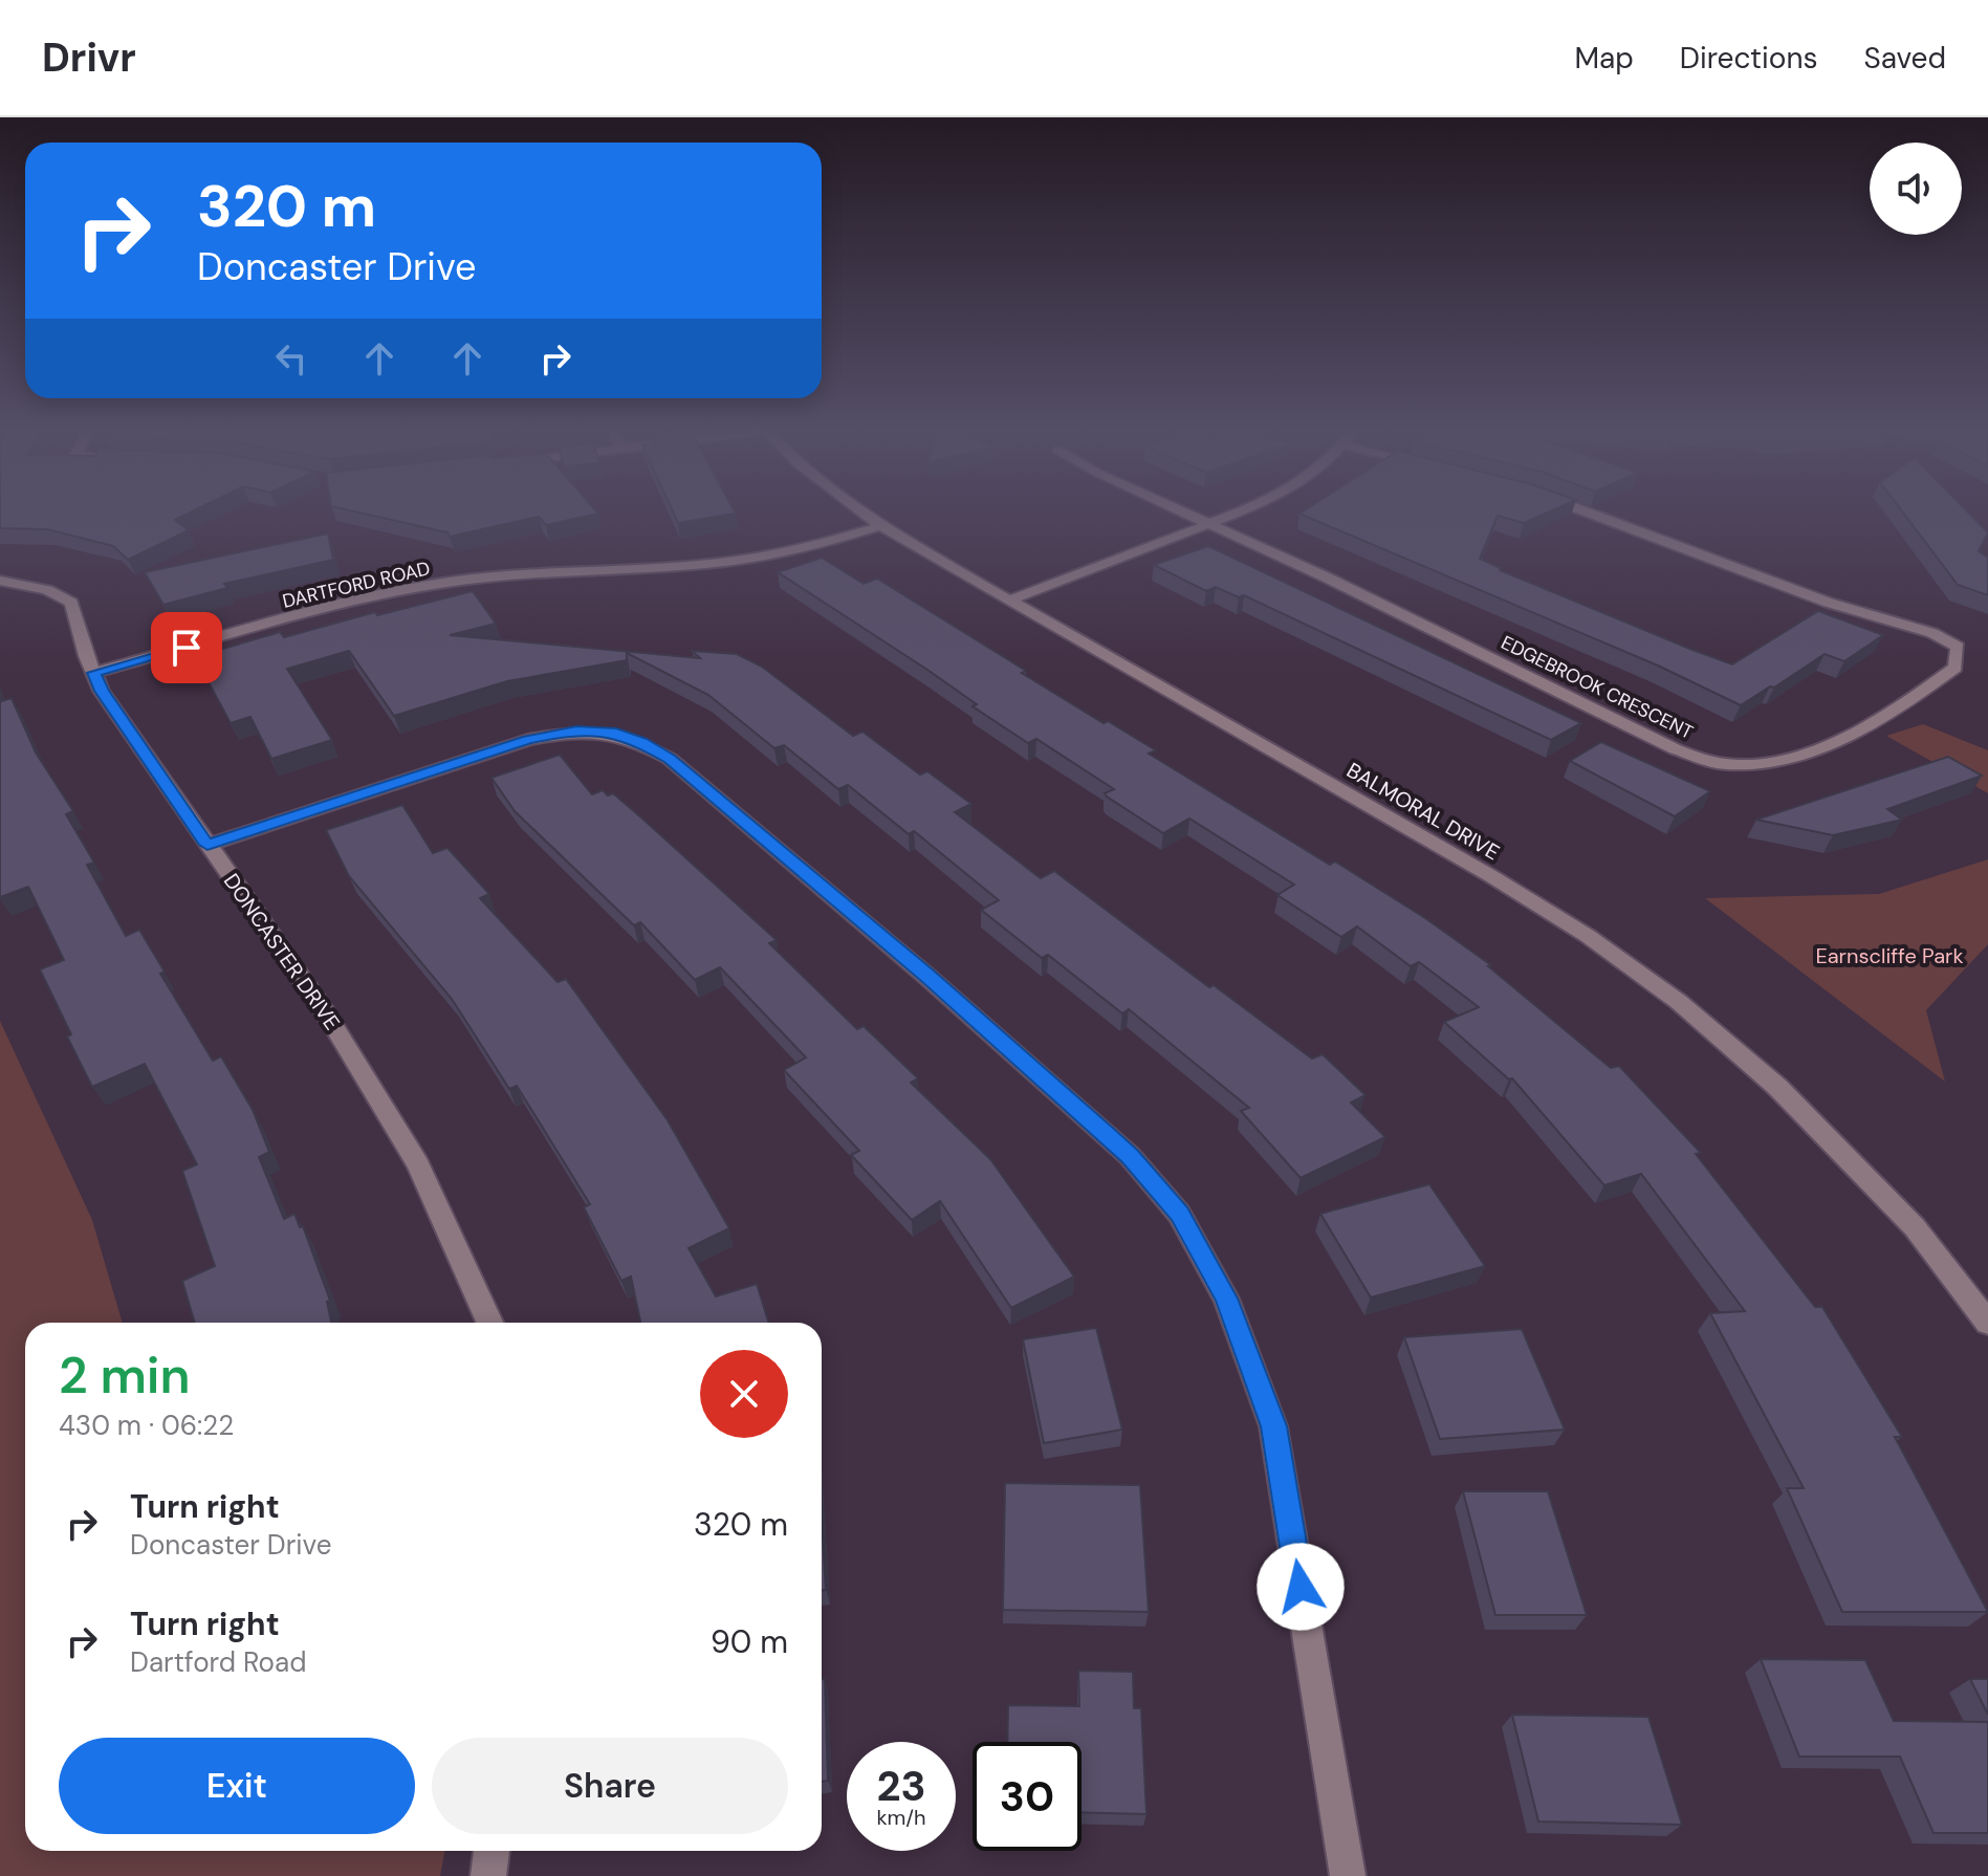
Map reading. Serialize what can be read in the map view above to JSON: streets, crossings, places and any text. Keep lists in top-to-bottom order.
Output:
{
  "streets": {
    "street": [
      "DARTFORD ROAD",
      "EDGEBROOK CRESCENT",
      "BALMORAL DRIVE",
      "DONCASTER DRIVE"
    ]
  },
  "crossings": [
    ["DARTFORD ROAD", "BALMORAL DRIVE"],
    ["DARTFORD ROAD", "DONCASTER DRIVE"]
  ],
  "parks": ["Earnscliffe Park"],
  "page": {
    "header": "Drivr",
    "nav": ["Map", "Directions", "Saved"],
    "turn": ["320 m", "Doncaster Drive"],
    "heading": ["2 min", "430 m · 06:22"],
    "list": [
      {
        "name": "Turn right",
        "note": "Doncaster Drive",
        "value": "320 m"
      },
      {
        "name": "Turn right",
        "note": "Dartford Road",
        "value": "90 m"
      }
    ],
    "buttons": ["Exit", "Share"],
    "speed": "23 km/h",
    "limit": "30"
  }
}
